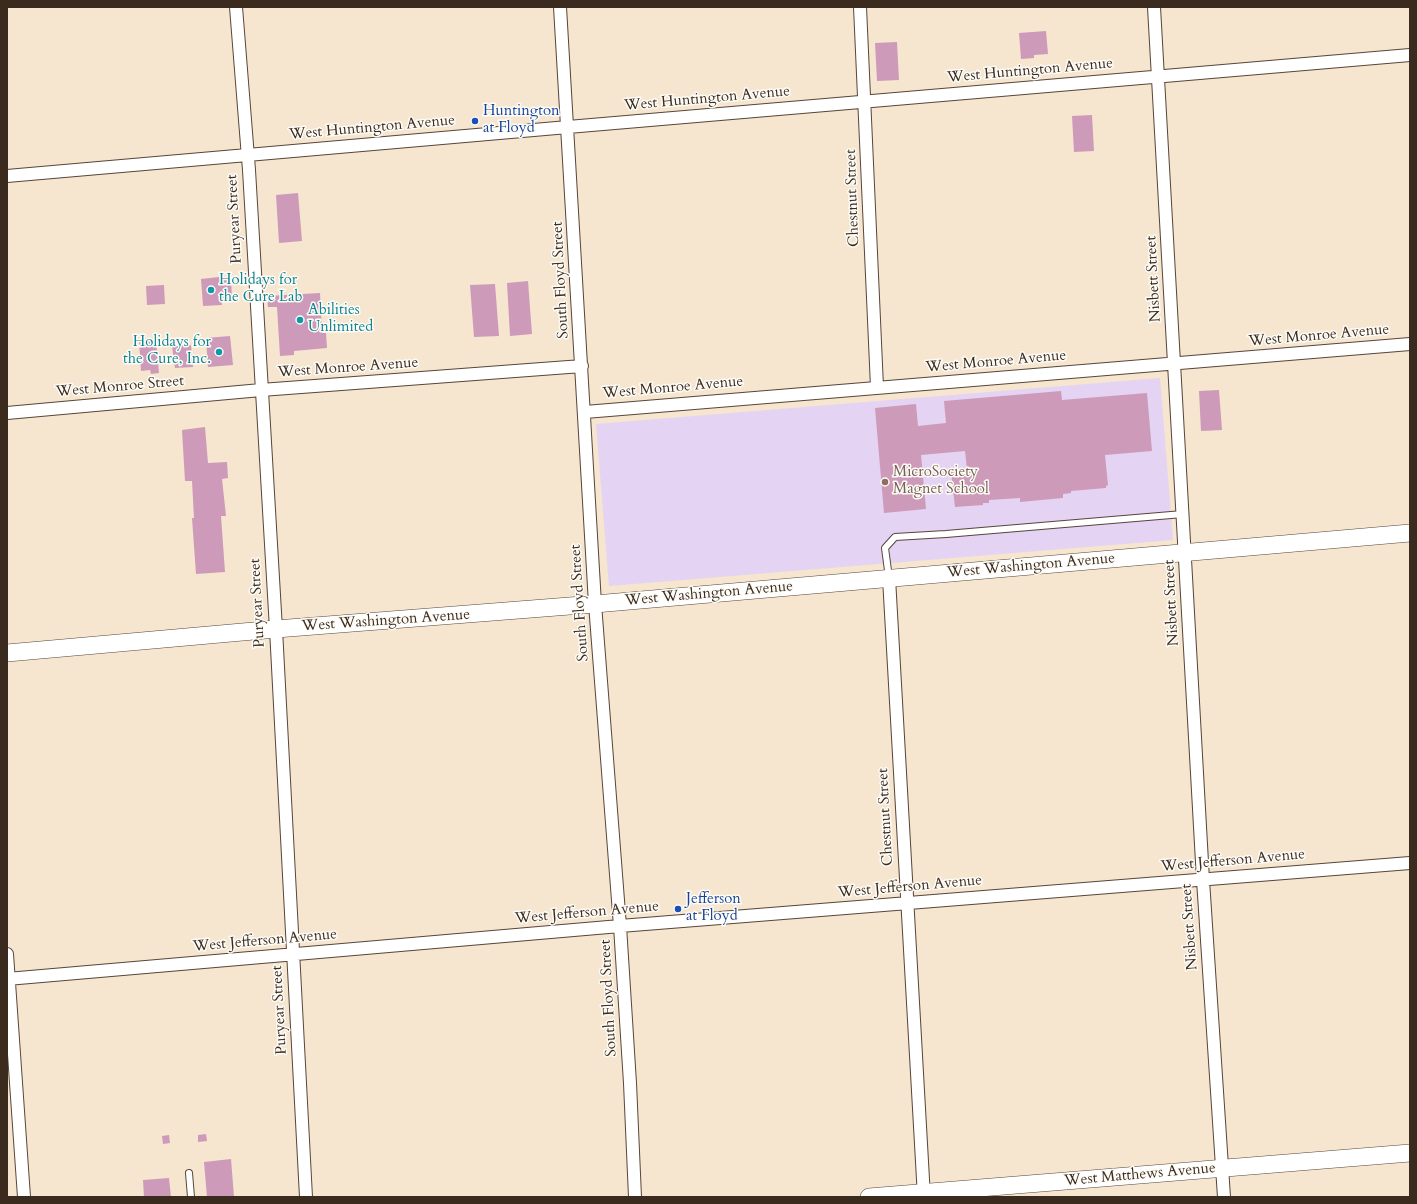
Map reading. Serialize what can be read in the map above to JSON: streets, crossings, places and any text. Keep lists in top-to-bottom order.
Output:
{
  "streets": {
    "street": [
      "West Huntington Avenue",
      "Chestnut Street",
      "Puryear Street",
      "Nisbett Street",
      "South Floyd Street",
      "West Monroe Avenue",
      "West Monroe Street",
      "West Washington Avenue",
      "West Jefferson Avenue",
      "West Matthews Avenue"
    ]
  },
  "crossings": [
    ["West Huntington Avenue", "Chestnut Street"],
    ["West Huntington Avenue", "Puryear Street"],
    ["West Huntington Avenue", "Nisbett Street"],
    ["West Huntington Avenue", "South Floyd Street"],
    ["Chestnut Street", "West Monroe Avenue"],
    ["Chestnut Street", "West Washington Avenue"],
    ["Chestnut Street", "West Jefferson Avenue"],
    ["Chestnut Street", "West Matthews Avenue"],
    ["Puryear Street", "West Monroe Avenue"],
    ["Puryear Street", "West Monroe Street"],
    ["Puryear Street", "West Washington Avenue"],
    ["Puryear Street", "West Jefferson Avenue"],
    ["Nisbett Street", "West Monroe Avenue"],
    ["Nisbett Street", "West Washington Avenue"],
    ["Nisbett Street", "West Jefferson Avenue"],
    ["Nisbett Street", "West Matthews Avenue"],
    ["South Floyd Street", "West Monroe Avenue"],
    ["South Floyd Street", "West Washington Avenue"],
    ["South Floyd Street", "West Jefferson Avenue"],
    ["West Monroe Avenue", "West Monroe Street"]
  ],
  "places": [
    "Huntington at Floyd",
    "Holidays for the Cure Lab",
    "Abilities Unlimited",
    "Holidays for the Cure, Inc.",
    "MicroSociety Magnet School",
    "Jefferson at Floyd"
  ]
}
